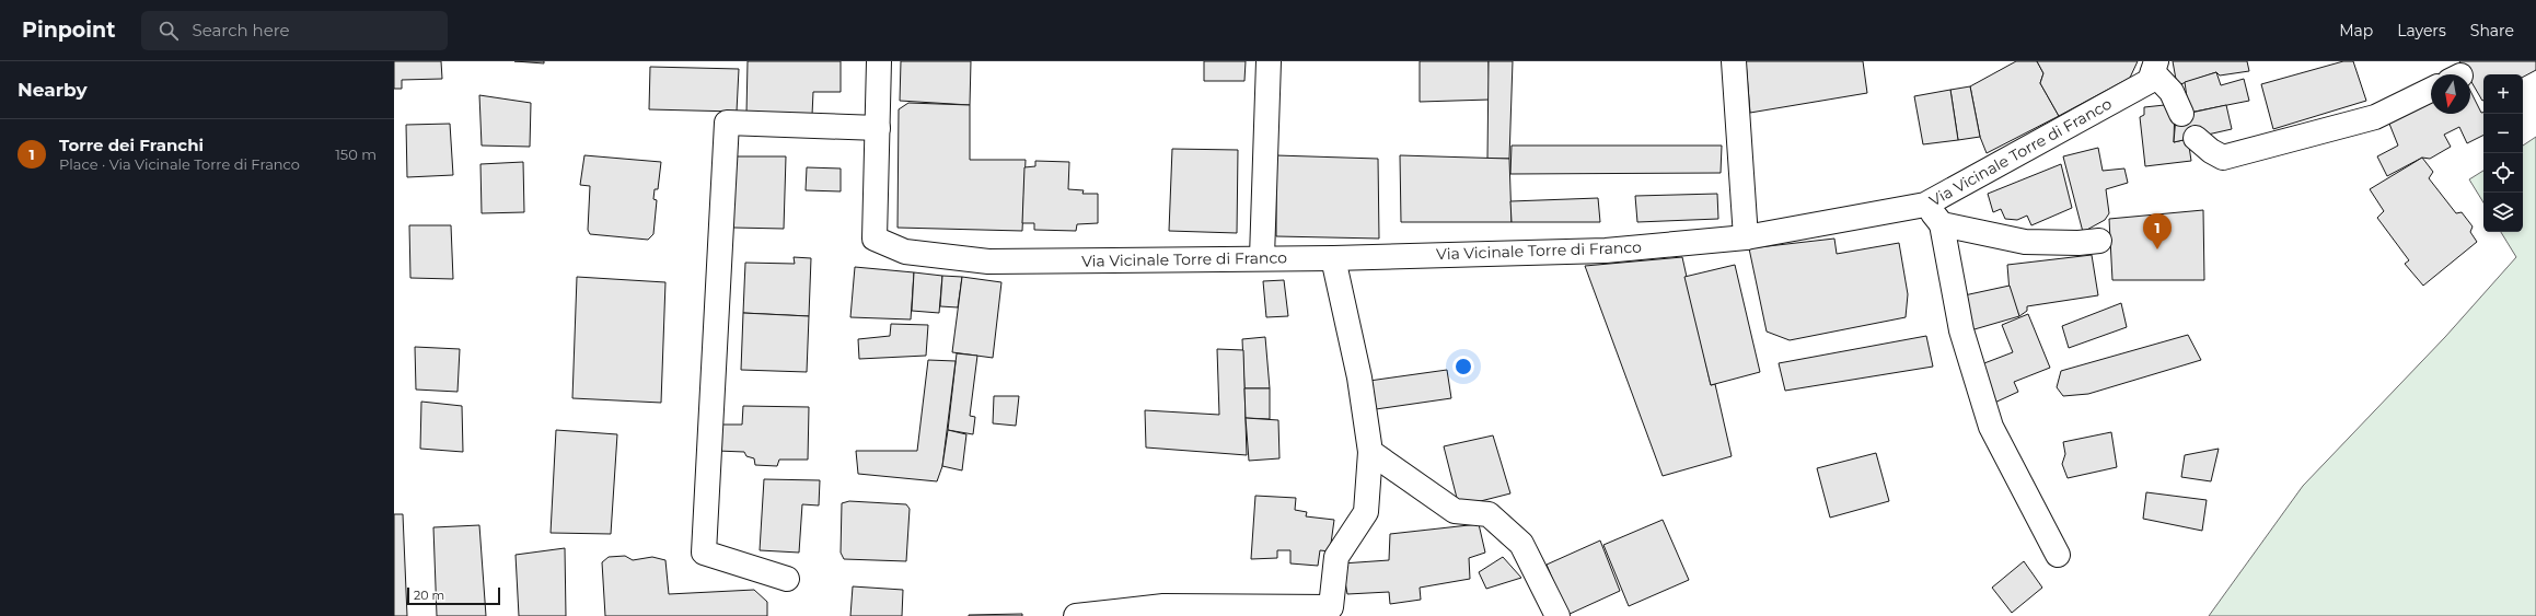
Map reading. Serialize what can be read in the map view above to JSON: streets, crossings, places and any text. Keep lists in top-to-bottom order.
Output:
{
  "streets": {
    "street": ["Via Vicinale Torre di Franco"]
  },
  "scale_bar": "20 m",
  "north": "bottom",
  "page": {
    "header": "Pinpoint",
    "search": "Search here",
    "nav": ["Map", "Layers", "Share"],
    "heading": "Nearby",
    "map_buttons": ["+", "−"],
    "list": [
      {
        "mark": "1",
        "name": "Torre dei Franchi",
        "note": "Place · Via Vicinale Torre di Franco",
        "value": "150 m"
      }
    ],
    "pins": "1",
    "scale": "20 m"
  }
}
